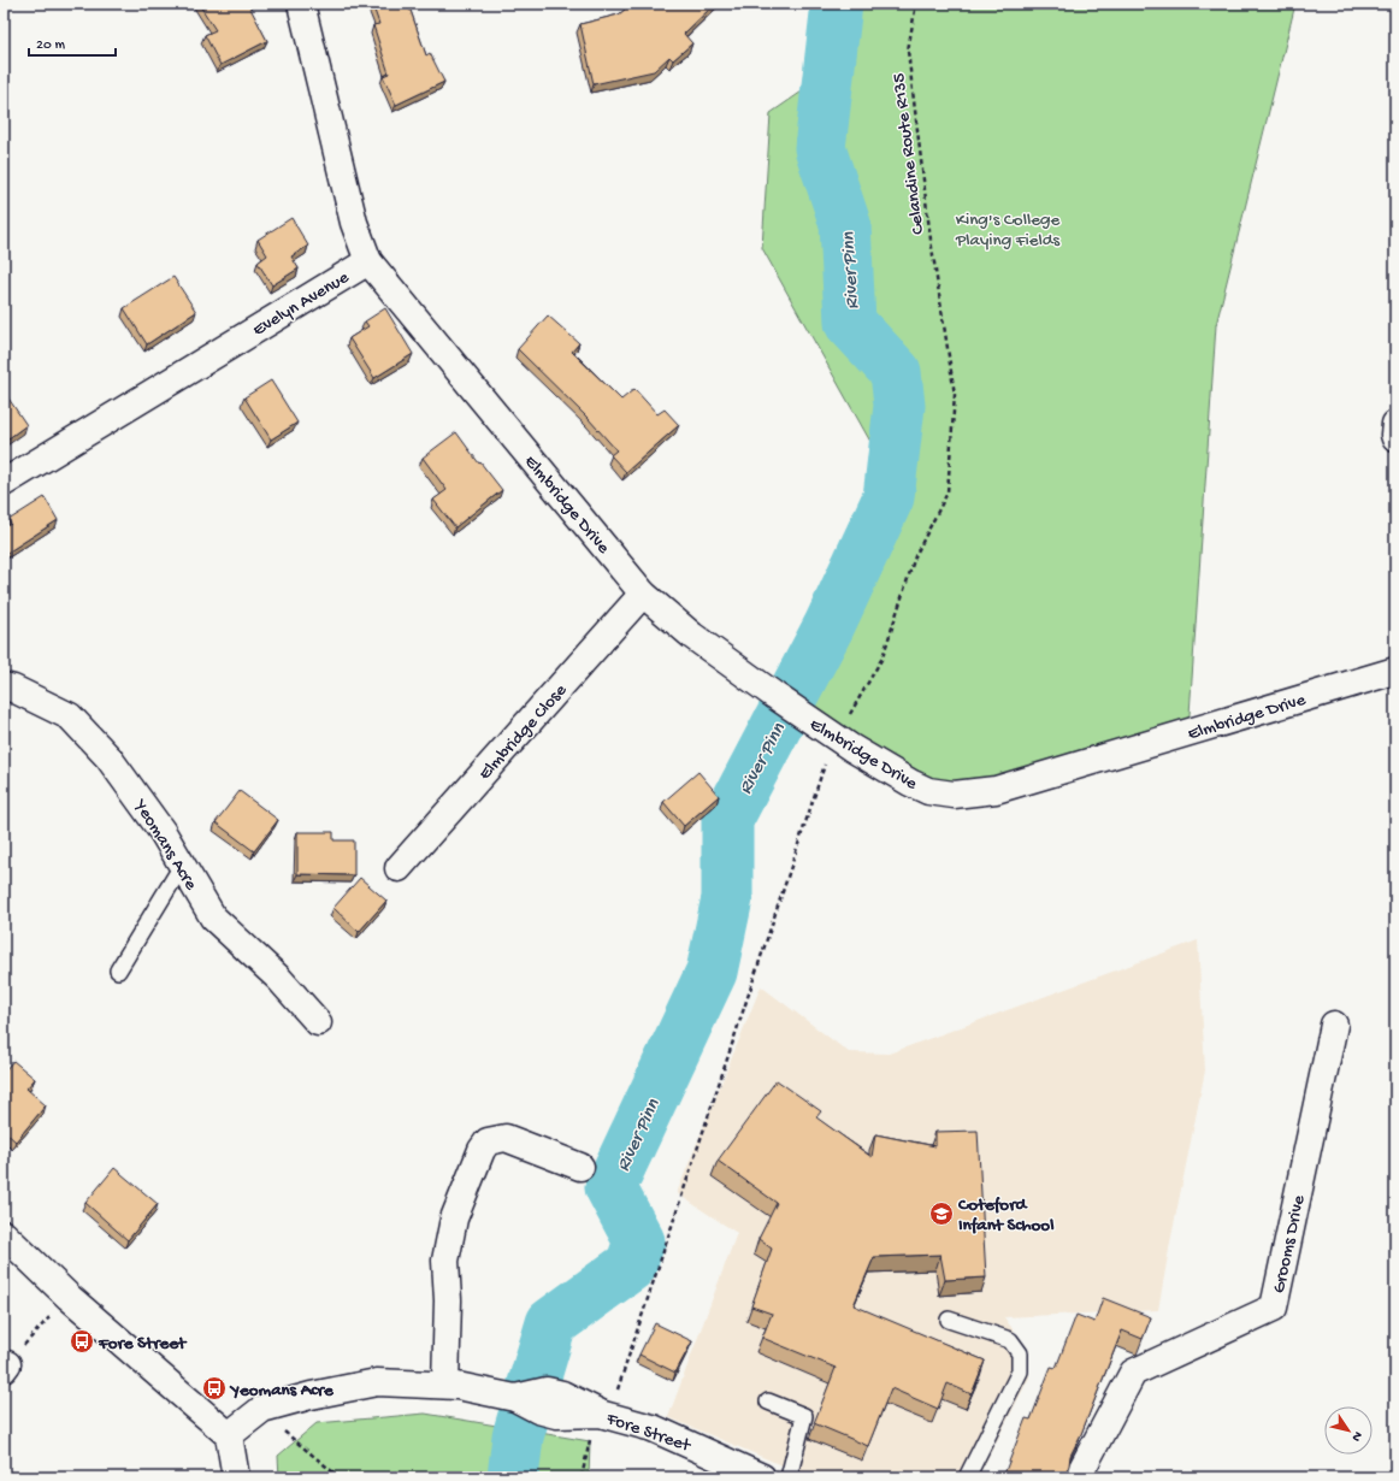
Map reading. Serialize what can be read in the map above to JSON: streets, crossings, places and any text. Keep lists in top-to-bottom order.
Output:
{
  "streets": {
    "street": [
      "Evelyn Avenue",
      "Elmbridge Drive",
      "Elmbridge Close",
      "Yeomans Acre",
      "Grooms Drive",
      "Fore Street"
    ],
    "path": ["Celandine Route R135"]
  },
  "crossings": [
    ["Celandine Route R135", "Elmbridge Drive"],
    ["Celandine Route R135", "Fore Street"],
    ["Evelyn Avenue", "Elmbridge Drive"],
    ["Elmbridge Drive", "Elmbridge Close"]
  ],
  "water": ["River Pinn"],
  "parks": ["King's College Playing Fields"],
  "places": {
    "school or university": ["Coteford Infant School"],
    "bus stop": ["Fore Street", "Yeomans Acre"]
  },
  "scale_bar": "20 m",
  "north": "bottom right"
}
